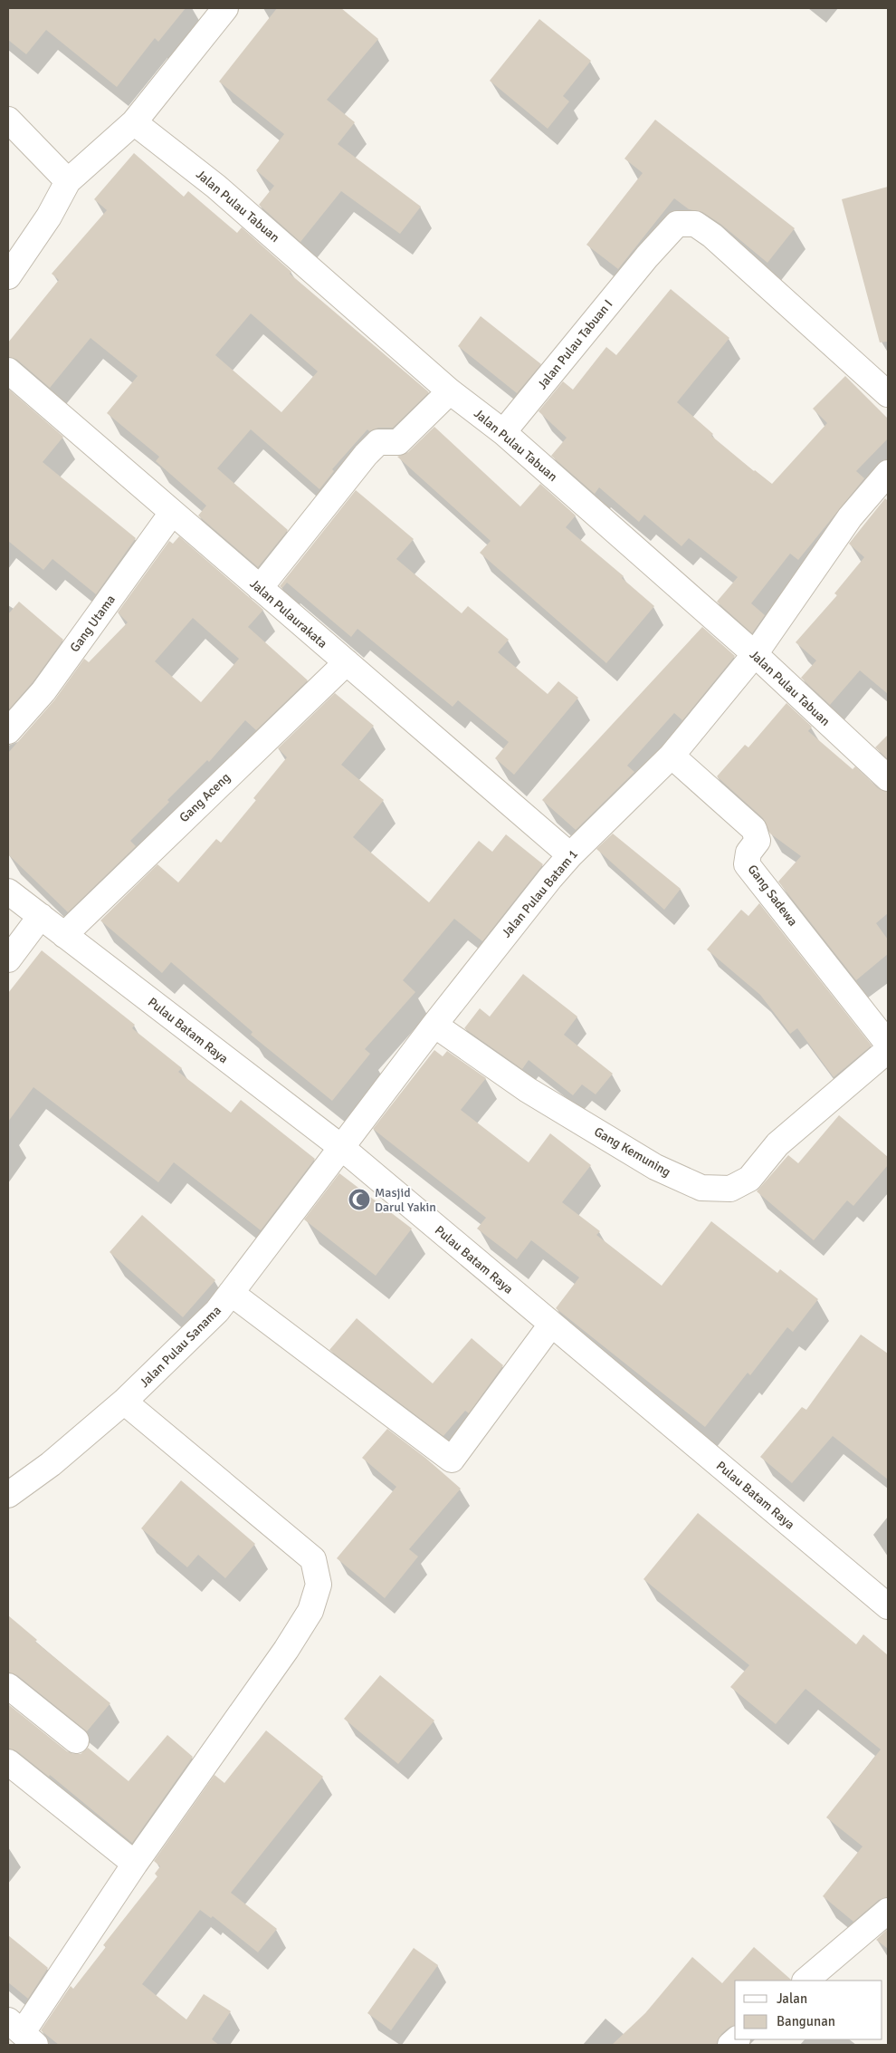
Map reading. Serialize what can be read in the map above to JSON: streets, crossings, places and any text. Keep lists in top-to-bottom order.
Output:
{
  "streets": {
    "street": [
      "Jalan Pulau Tabuan",
      "Jalan Pulau Tabuan I",
      "Jalan Pulaurakata",
      "Gang Utama",
      "Gang Aceng",
      "Jalan Pulau Batam 1",
      "Gang Sadewa",
      "Pulau Batam Raya",
      "Gang Kemuning",
      "Jalan Pulau Sanama"
    ]
  },
  "crossings": [
    ["Jalan Pulau Tabuan", "Jalan Pulau Tabuan I"],
    ["Jalan Pulau Tabuan", "Jalan Pulau Batam 1"],
    ["Jalan Pulaurakata", "Gang Utama"],
    ["Jalan Pulaurakata", "Gang Aceng"],
    ["Jalan Pulaurakata", "Jalan Pulau Batam 1"],
    ["Gang Aceng", "Pulau Batam Raya"],
    ["Jalan Pulau Batam 1", "Gang Sadewa"],
    ["Jalan Pulau Batam 1", "Pulau Batam Raya"],
    ["Jalan Pulau Batam 1", "Gang Kemuning"],
    ["Jalan Pulau Batam 1", "Jalan Pulau Sanama"],
    ["Pulau Batam Raya", "Jalan Pulau Sanama"]
  ],
  "places": {
    "mosque": ["Masjid Darul Yakin"]
  },
  "legend": ["Jalan", "Bangunan"]
}
